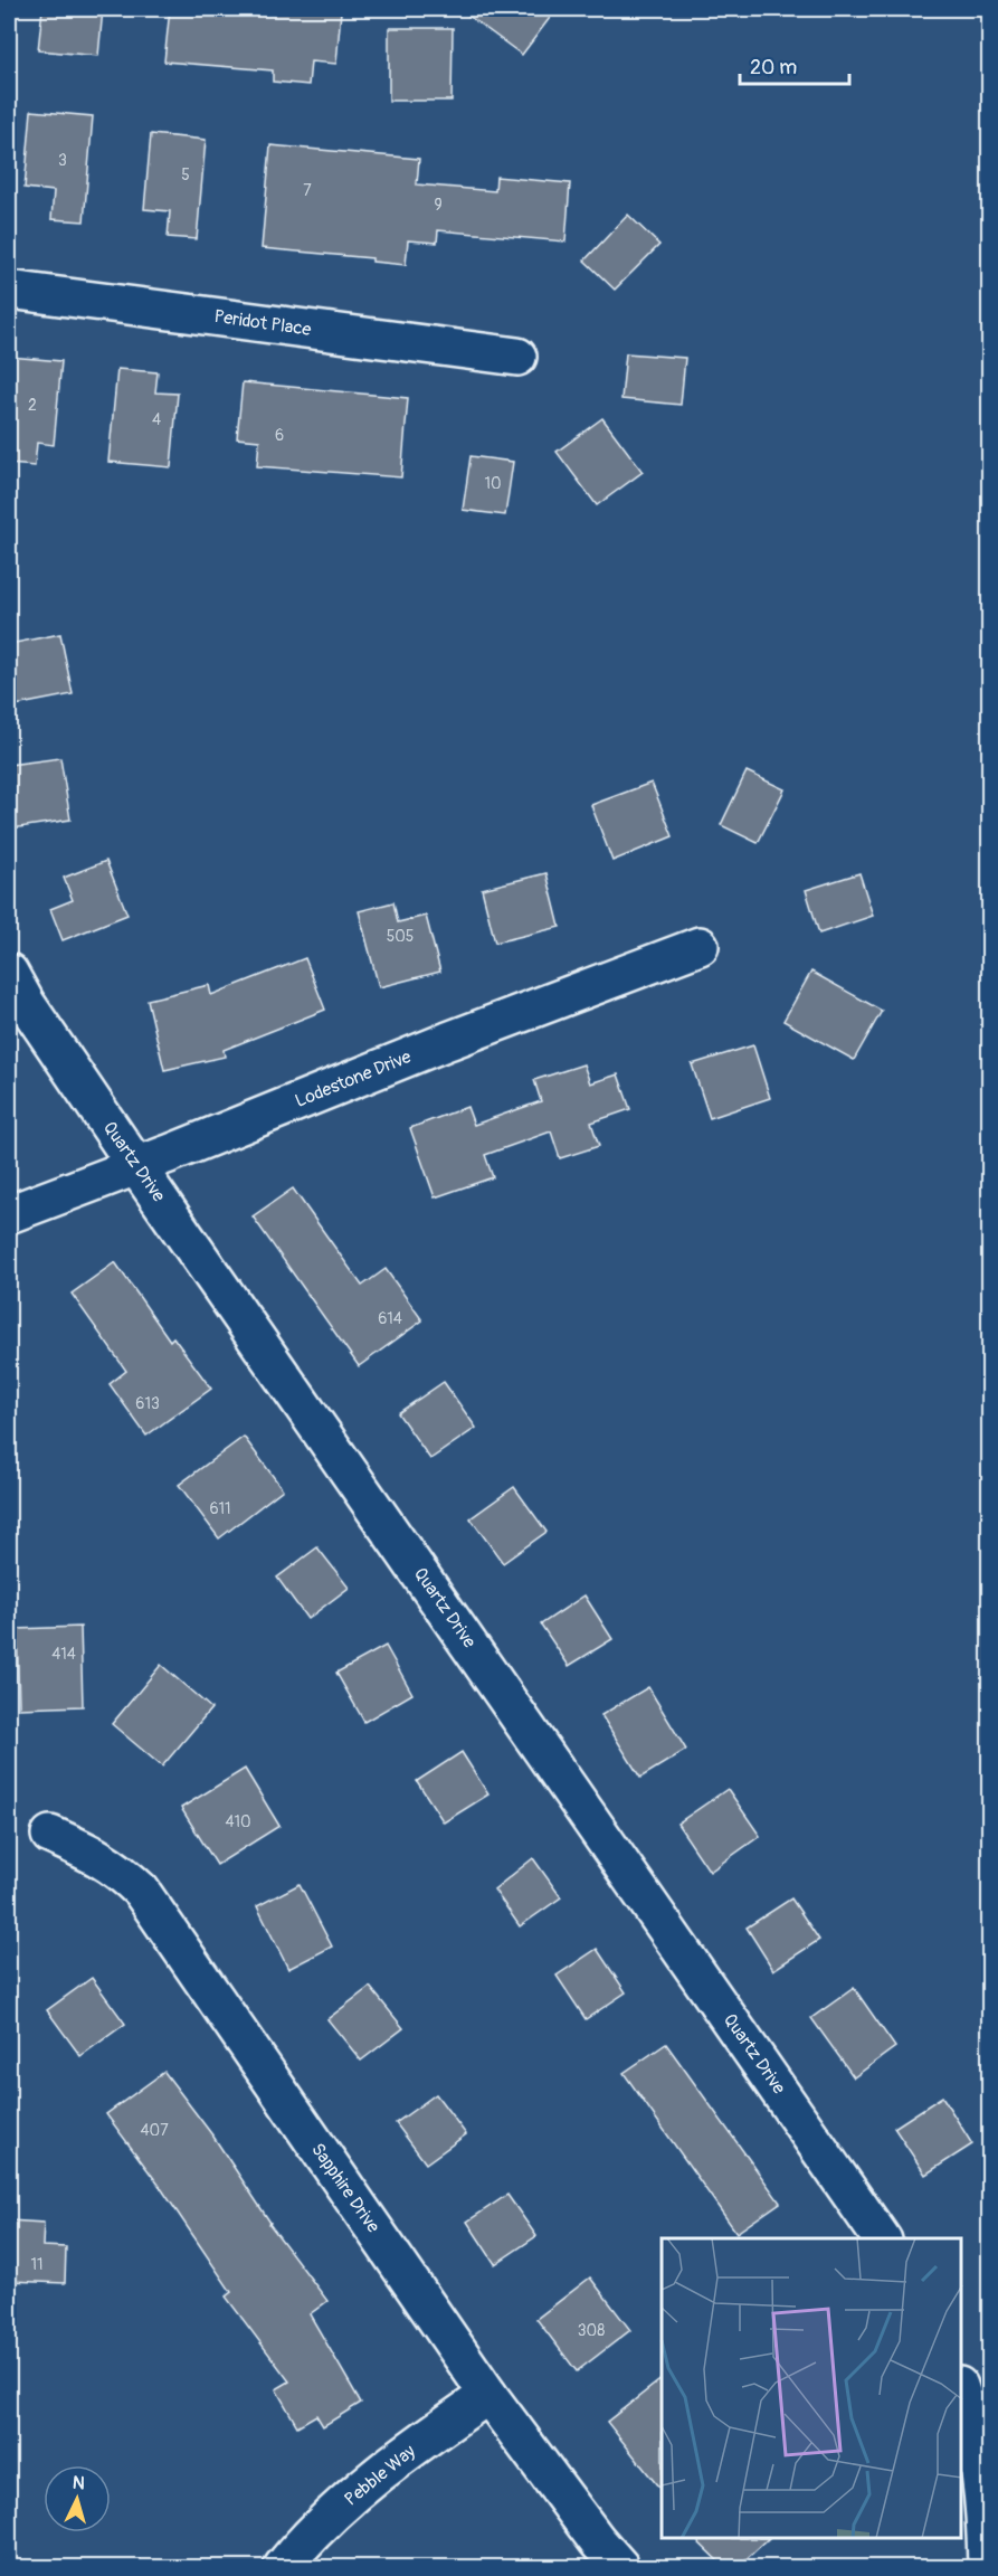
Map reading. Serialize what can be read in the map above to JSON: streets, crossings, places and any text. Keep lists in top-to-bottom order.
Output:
{
  "streets": {
    "street": [
      "Peridot Place",
      "Lodestone Drive",
      "Quartz Drive",
      "Sapphire Drive",
      "Pebble Way"
    ]
  },
  "crossings": [
    ["Lodestone Drive", "Quartz Drive"],
    ["Sapphire Drive", "Pebble Way"]
  ],
  "house_numbers": [
    "3",
    "5",
    "7",
    "9",
    "2",
    "4",
    "6",
    "10",
    "505",
    "614",
    "613",
    "611",
    "414",
    "410",
    "407",
    "11",
    "308"
  ],
  "scale_bar": "20 m",
  "north": "top"
}
